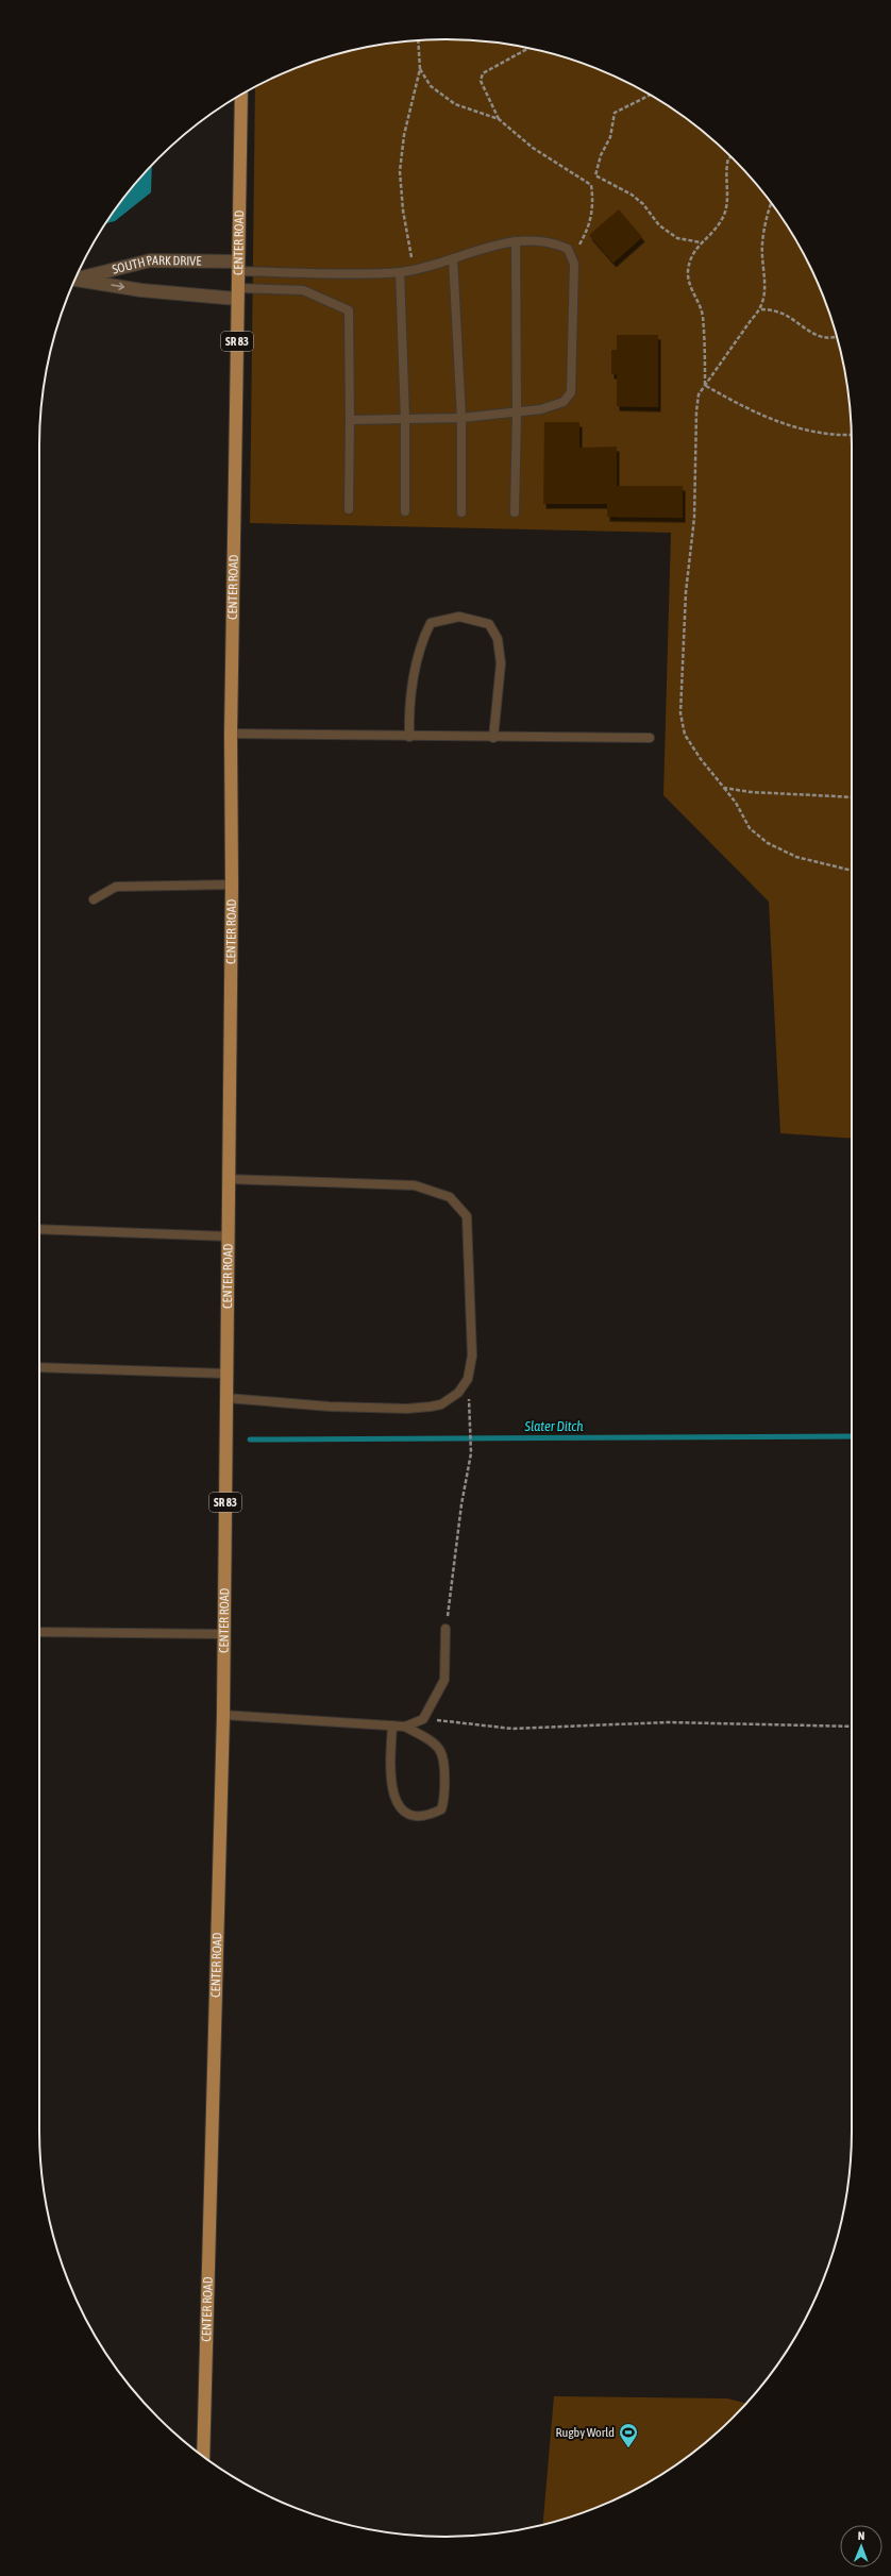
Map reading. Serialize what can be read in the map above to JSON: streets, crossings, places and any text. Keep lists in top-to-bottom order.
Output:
{
  "streets": {
    "main road": ["CENTER ROAD", "SR 83"],
    "street": ["SOUTH PARK DRIVE"]
  },
  "crossings": [
    ["CENTER ROAD", "SOUTH PARK DRIVE"]
  ],
  "water": ["Slater Ditch"],
  "places": {
    "sports": ["Rugby World"]
  },
  "north": "top"
}
